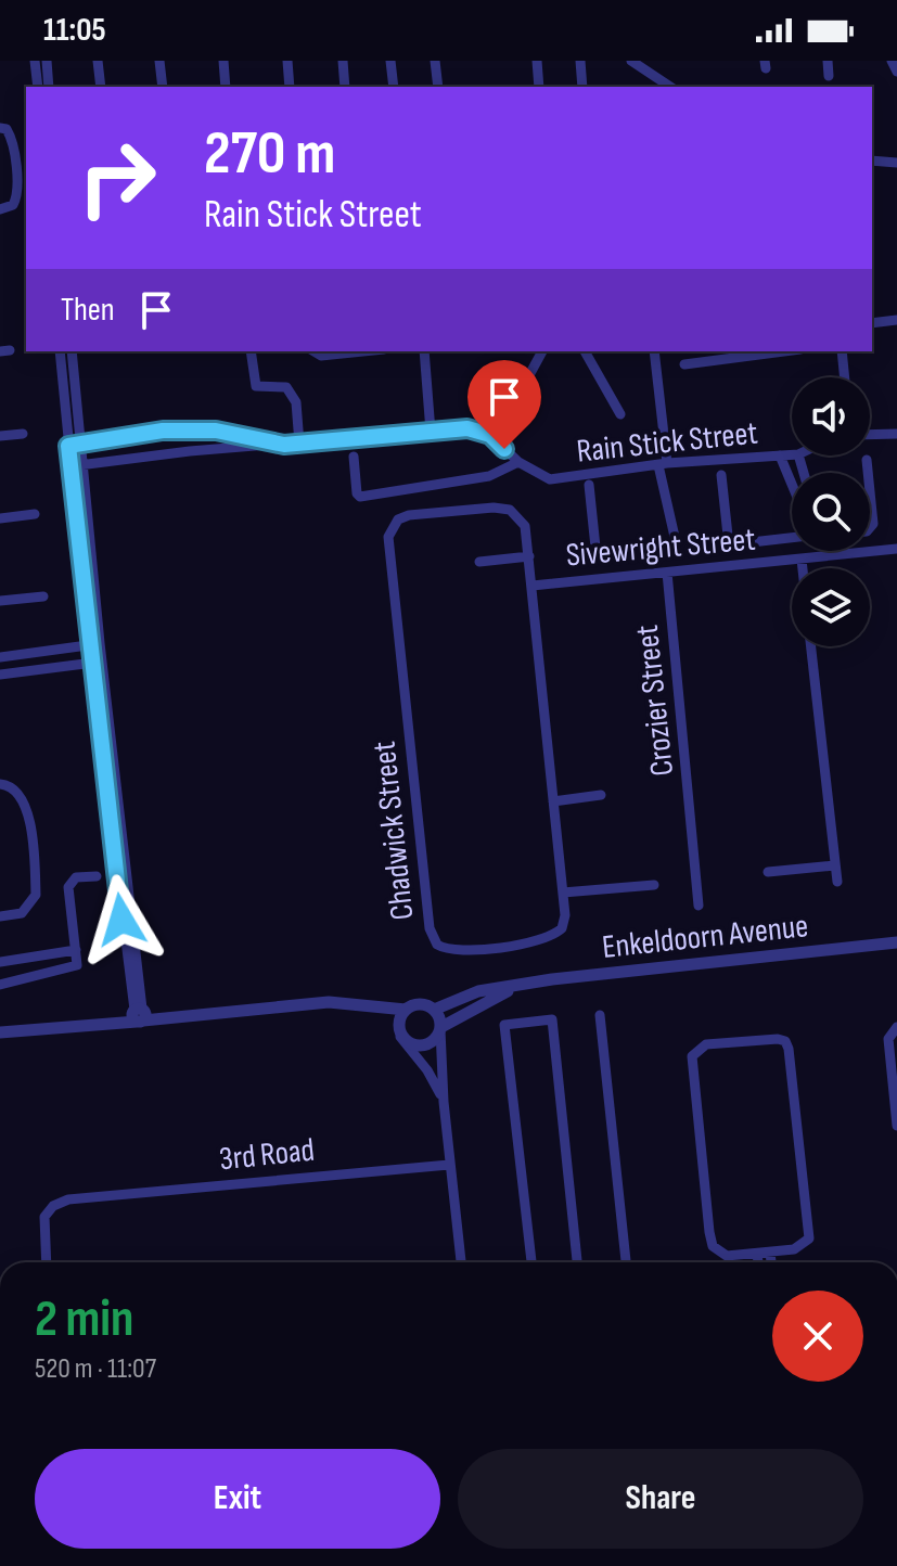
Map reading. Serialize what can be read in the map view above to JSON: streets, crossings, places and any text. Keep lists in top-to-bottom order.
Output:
{
  "streets": {
    "street": [
      "Rain Stick Street",
      "Sivewright Street",
      "Crozier Street",
      "Chadwick Street",
      "Enkeldoorn Avenue",
      "3rd Road"
    ]
  },
  "crossings": [
    ["Sivewright Street", "Crozier Street"],
    ["Sivewright Street", "Chadwick Street"]
  ],
  "page": {
    "status": "11:05",
    "turn": ["270 m", "Rain Stick Street"],
    "then": "Then",
    "heading": ["2 min", "520 m · 11:07"],
    "buttons": ["Exit", "Share"]
  }
}
